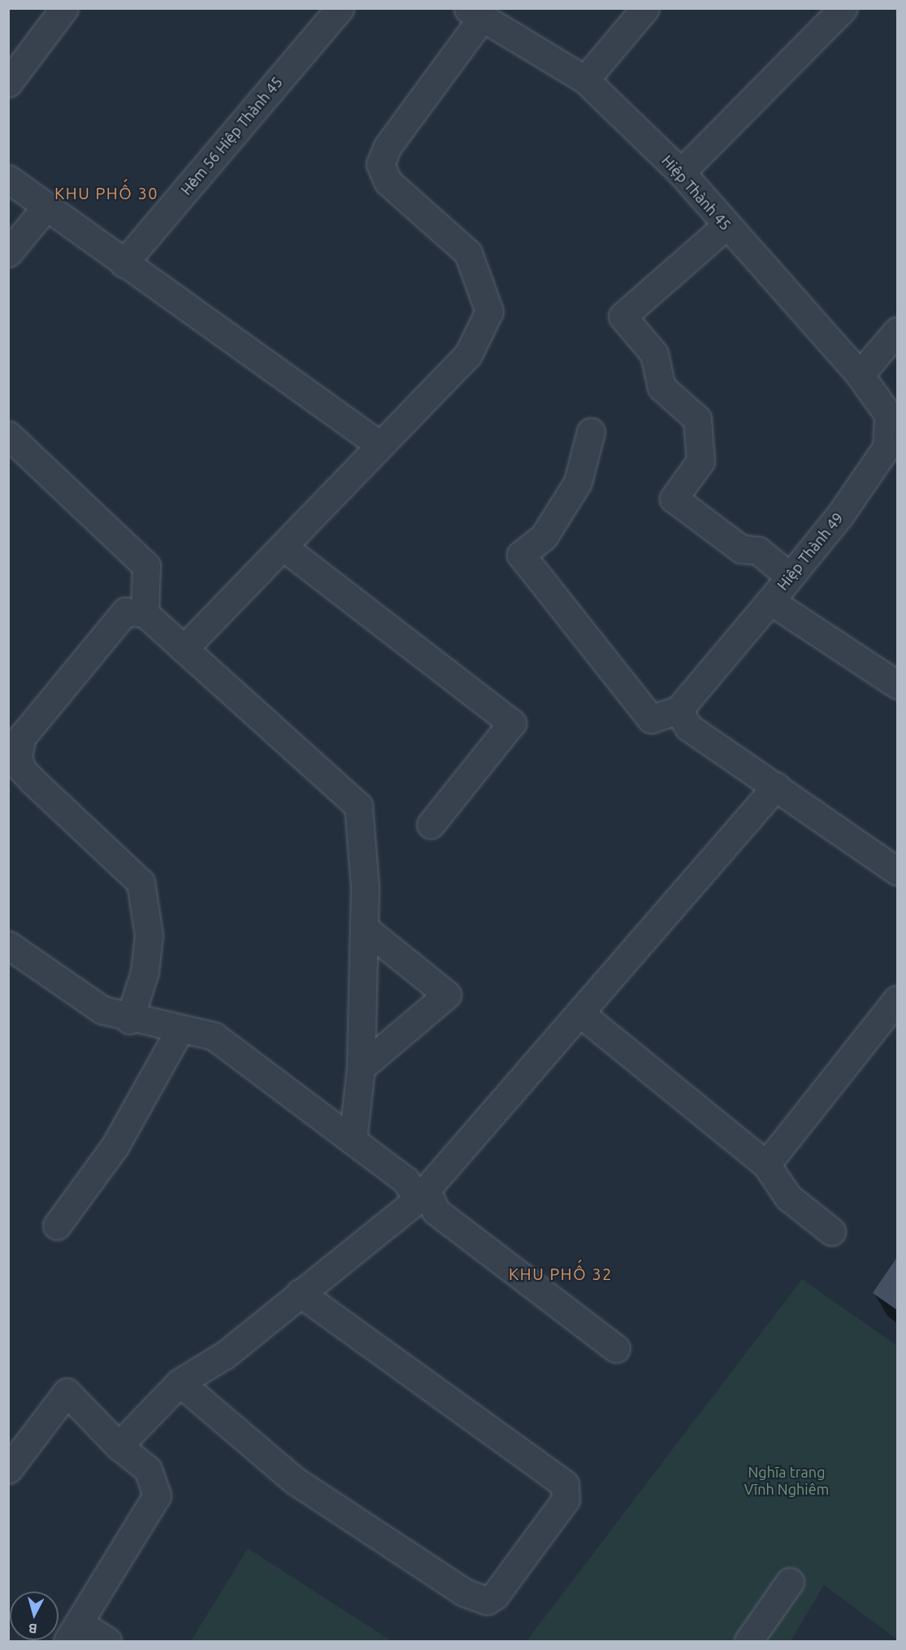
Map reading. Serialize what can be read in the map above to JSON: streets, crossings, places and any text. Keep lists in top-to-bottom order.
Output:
{
  "streets": {
    "street": ["Hẻm 56 Hiệp Thành 45", "Hiệp Thành 45", "Hiệp Thành 49"]
  },
  "crossings": [
    ["Hiệp Thành 45", "Hiệp Thành 49"]
  ],
  "districts": ["KHU PHỐ 30", "KHU PHỐ 32"],
  "parks": ["Nghĩa trang Vĩnh Nghiêm"],
  "north": "bottom"
}
